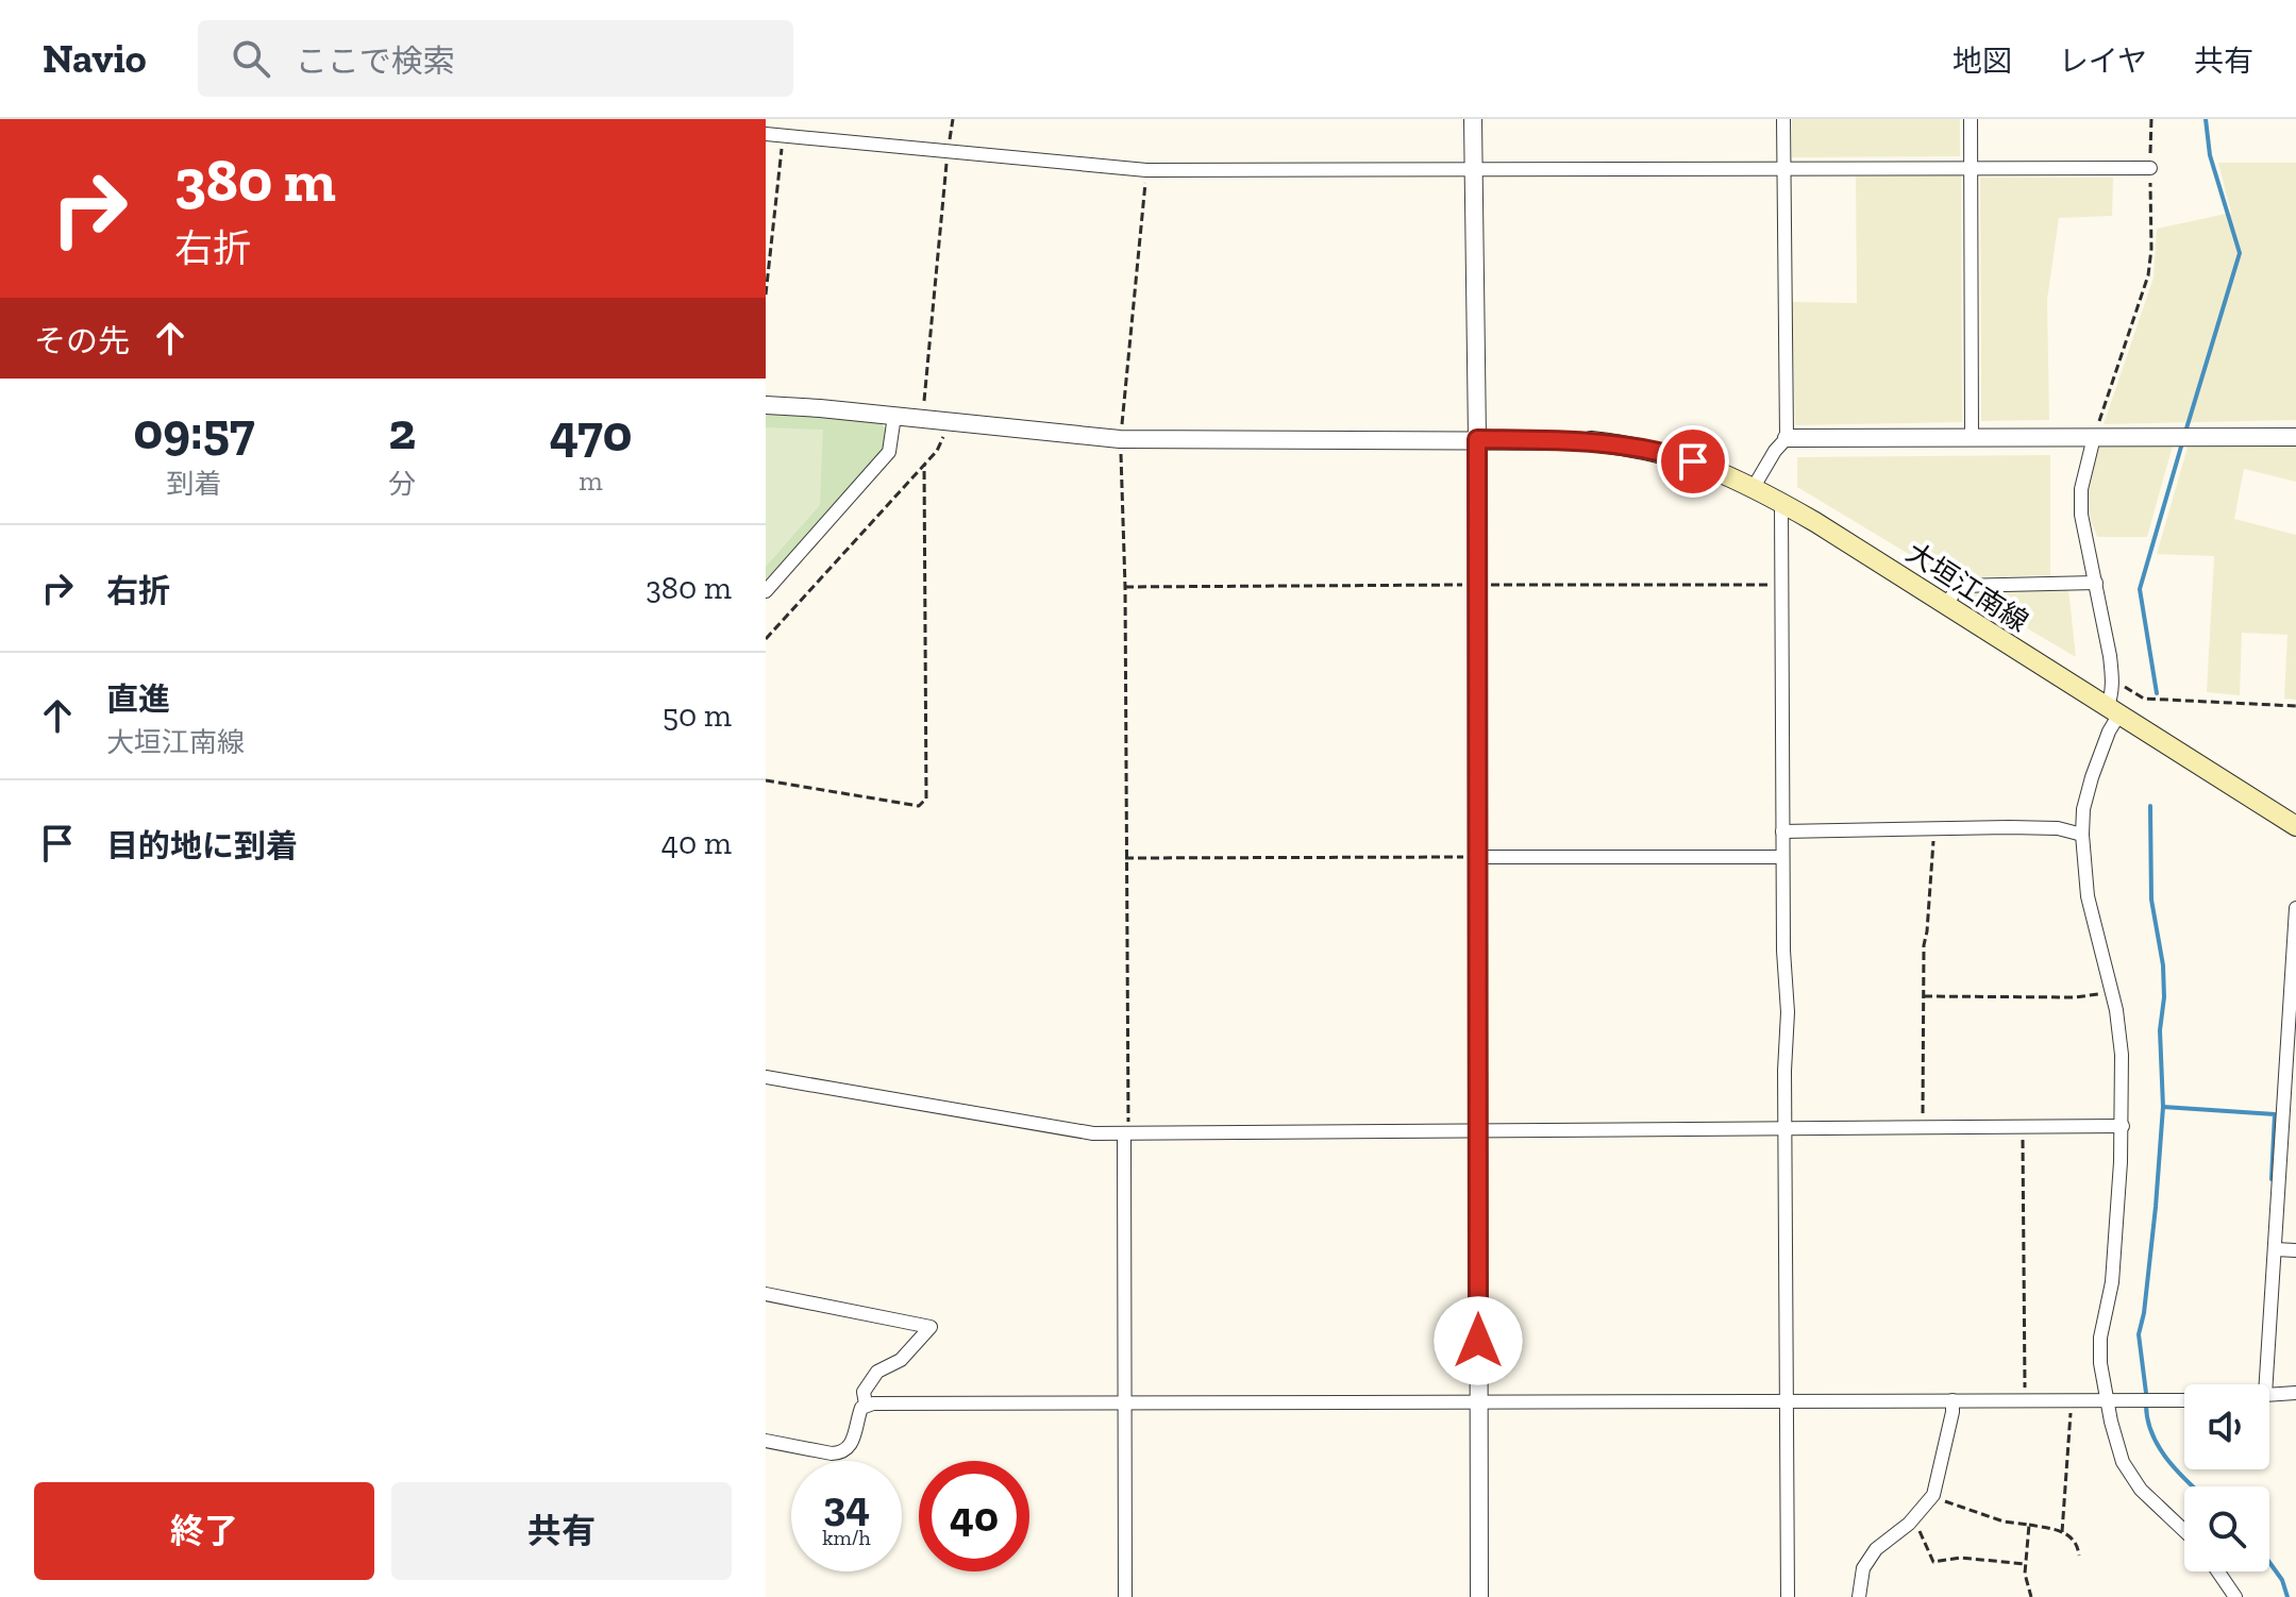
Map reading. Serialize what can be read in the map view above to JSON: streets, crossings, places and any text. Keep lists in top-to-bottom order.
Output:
{
  "streets": {
    "main road": ["大垣江南線"]
  },
  "page": {
    "header": "Navio",
    "search": "ここで検索",
    "nav": ["地図", "レイヤ", "共有"],
    "turn": ["380 m", "右折"],
    "then": "その先",
    "eta": [
      "09:57",
      "到着",
      "2",
      "分",
      "470",
      "m"
    ],
    "list": [
      {
        "name": "右折",
        "value": "380 m"
      },
      {
        "name": "直進",
        "note": "大垣江南線",
        "value": "50 m"
      },
      {
        "name": "目的地に到着",
        "value": "40 m"
      }
    ],
    "speed": "34 km/h",
    "limit": "40",
    "buttons": ["終了", "共有"]
  }
}
